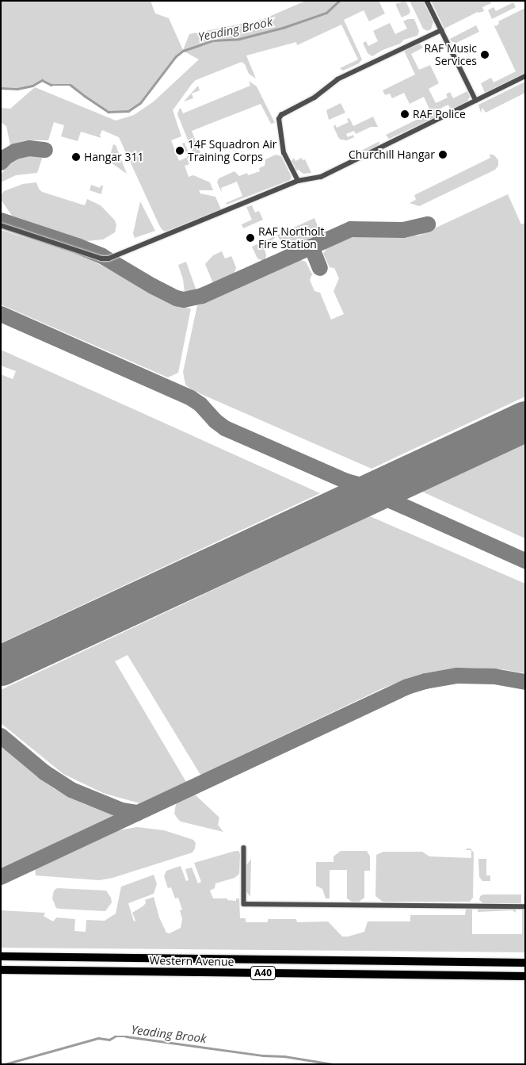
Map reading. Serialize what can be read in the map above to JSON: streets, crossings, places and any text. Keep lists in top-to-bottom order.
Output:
{
  "streets": {
    "highway": ["Western Avenue", "A40"]
  },
  "water": ["Yeading Brook"],
  "places": [
    "RAF Music Services",
    "RAF Police",
    "14F Squadron Air Training Corps",
    "Churchill Hangar",
    "Hangar 311",
    "RAF Northolt Fire Station"
  ]
}
